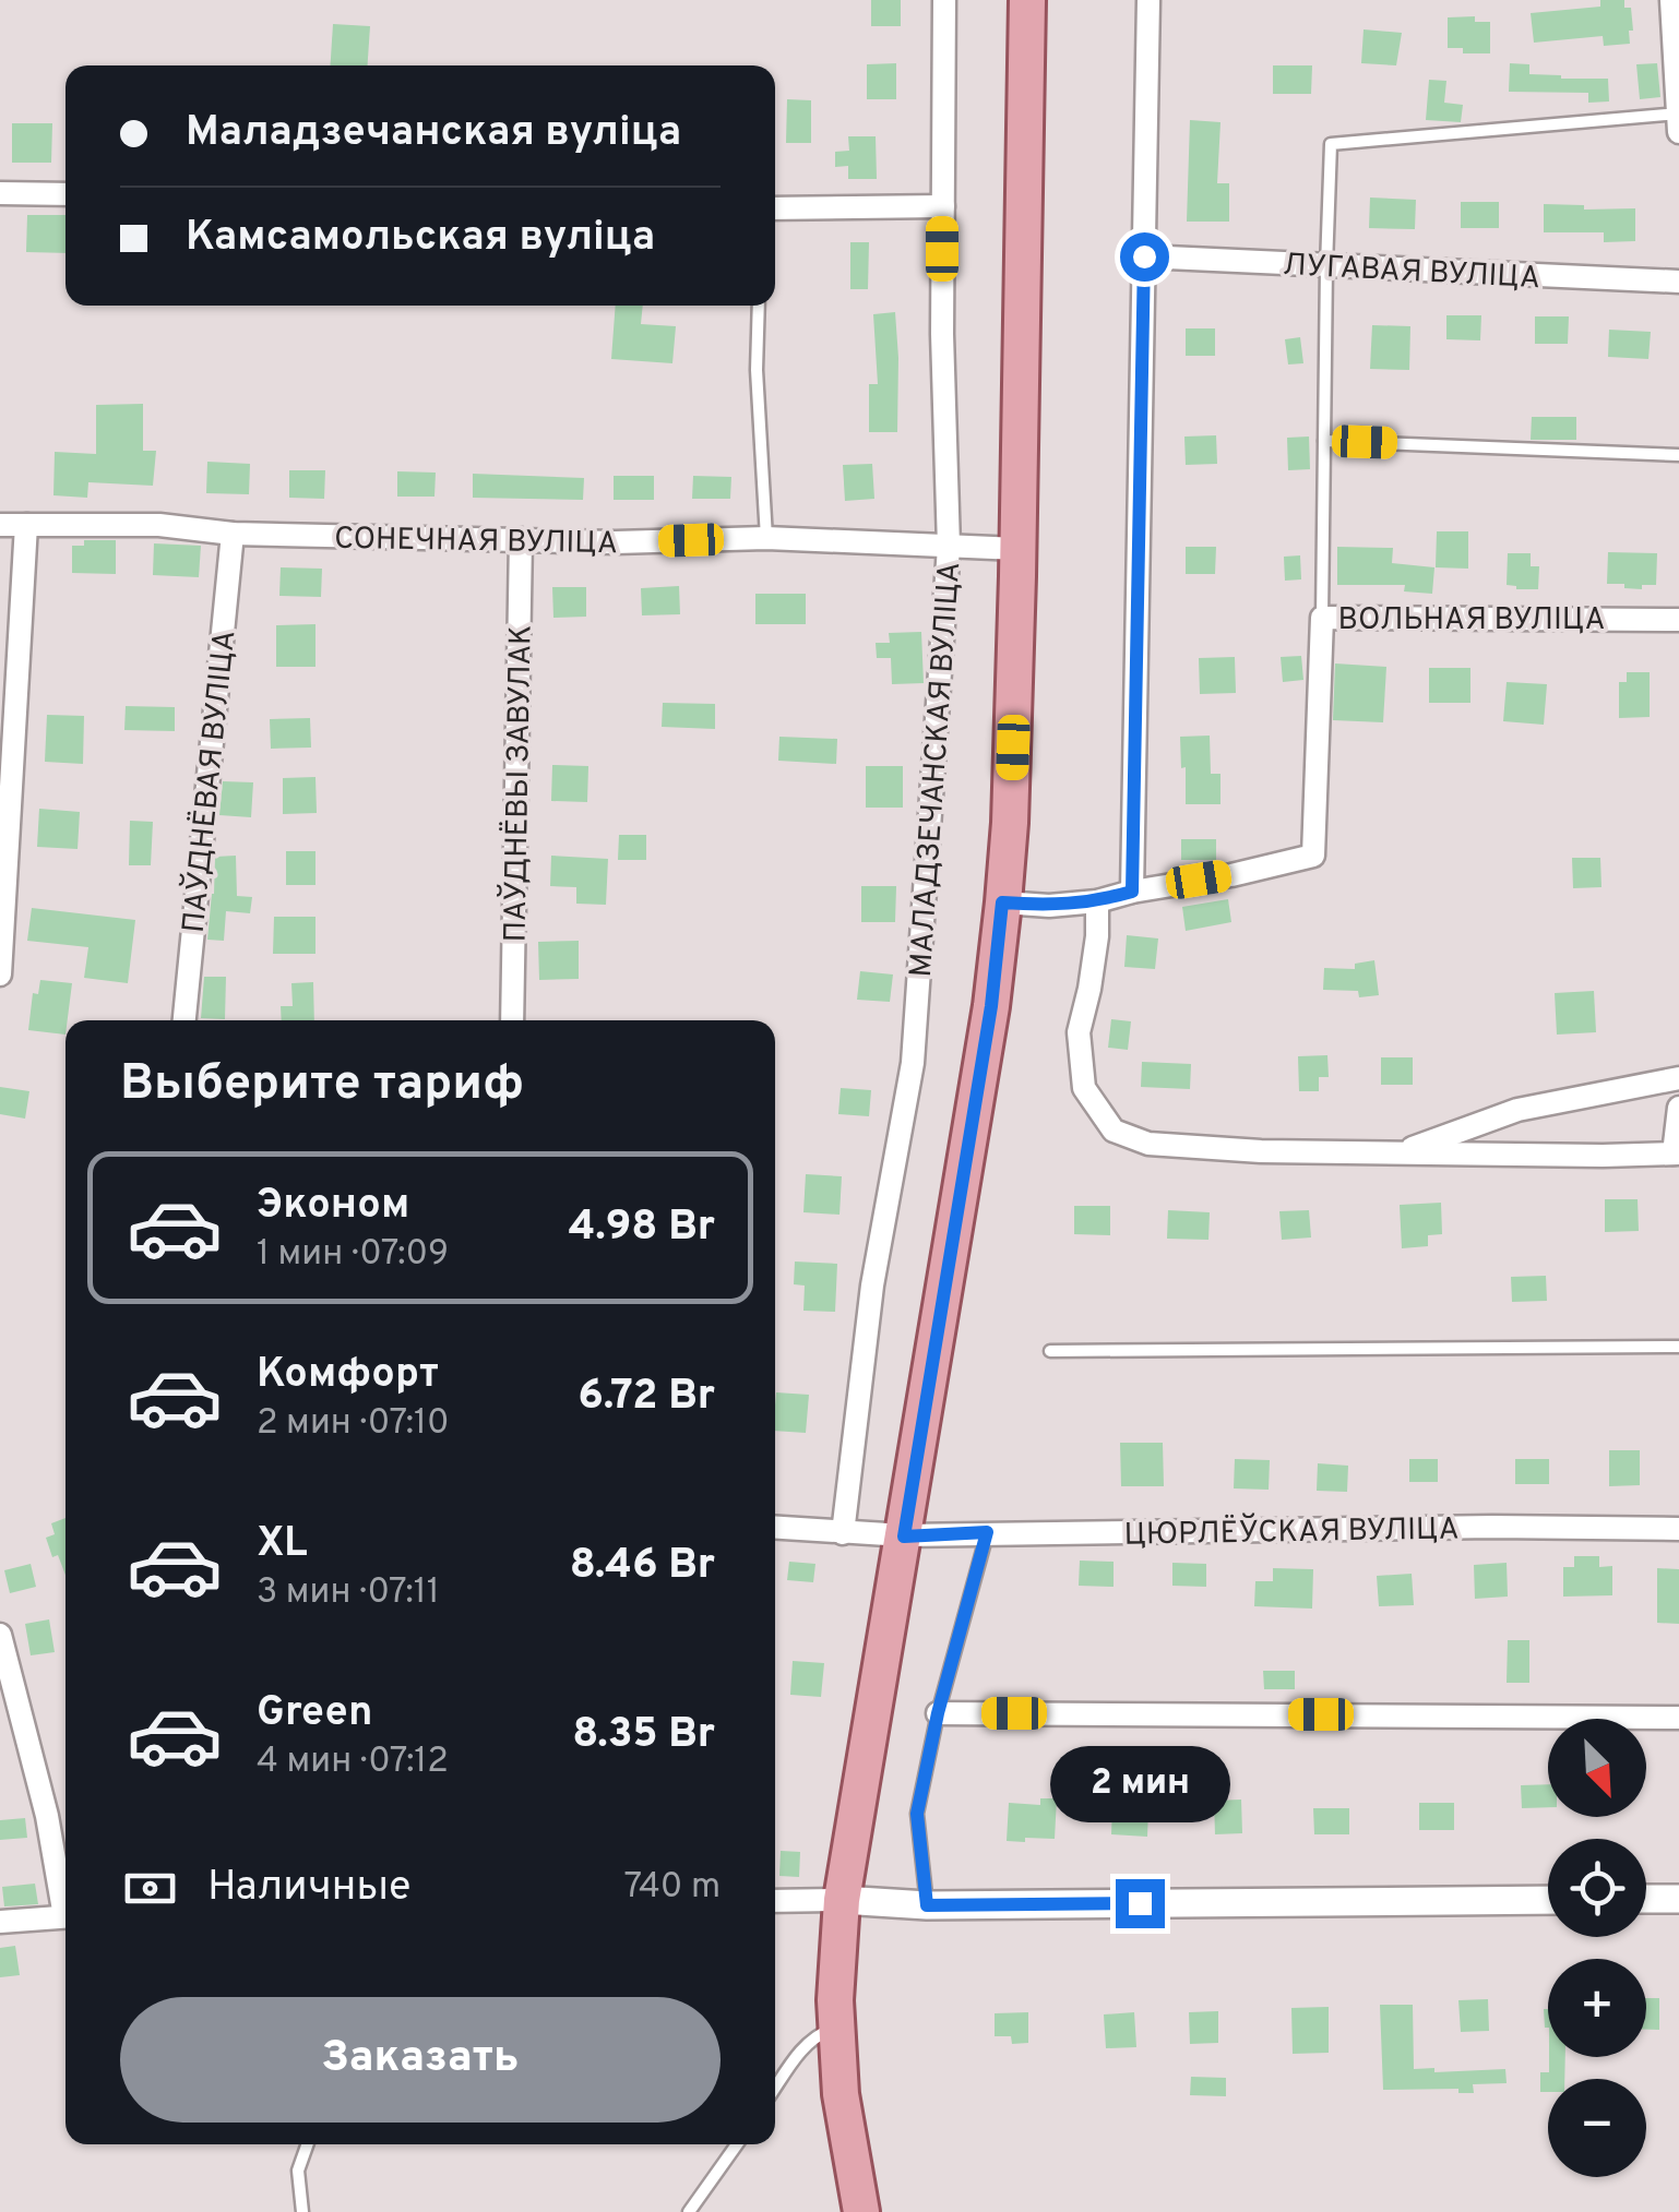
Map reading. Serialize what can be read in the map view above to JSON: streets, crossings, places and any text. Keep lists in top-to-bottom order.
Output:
{
  "streets": {
    "street": [
      "ЛУГАВАЯ ВУЛІЦА",
      "СОНЕЧНАЯ ВУЛІЦА",
      "ВОЛЬНАЯ ВУЛІЦА",
      "МАЛАДЗЕЧАНСКАЯ ВУЛІЦА",
      "ПАЎДНЁВАЯ ВУЛІЦА",
      "ПАЎДНЁВЫ ЗАВУЛАК",
      "ЦЮРЛЁЎСКАЯ ВУЛІЦА"
    ]
  },
  "crossings": [
    ["СОНЕЧНАЯ ВУЛІЦА", "МАЛАДЗЕЧАНСКАЯ ВУЛІЦА"],
    ["СОНЕЧНАЯ ВУЛІЦА", "ПАЎДНЁВАЯ ВУЛІЦА"],
    ["СОНЕЧНАЯ ВУЛІЦА", "ПАЎДНЁВЫ ЗАВУЛАК"],
    ["МАЛАДЗЕЧАНСКАЯ ВУЛІЦА", "ЦЮРЛЁЎСКАЯ ВУЛІЦА"]
  ],
  "north": "bottom right",
  "page": {
    "banner": ["Маладзечанская вуліца", "Камсамольская вуліца"],
    "heading": "Выберите тариф",
    "list": [
      {
        "name": "Эконом",
        "note": "1 мин · 07:09",
        "value": "4.98 Br"
      },
      {
        "name": "Комфорт",
        "note": "2 мин · 07:10",
        "value": "6.72 Br"
      },
      {
        "name": "XL",
        "note": "3 мин · 07:11",
        "value": "8.46 Br"
      },
      {
        "name": "Green",
        "note": "4 мин · 07:12",
        "value": "8.35 Br"
      }
    ],
    "map_buttons": ["+", "−"],
    "bubble": "2 мин",
    "pay": ["Наличные", "740 m"],
    "buttons": "Заказать"
  }
}
